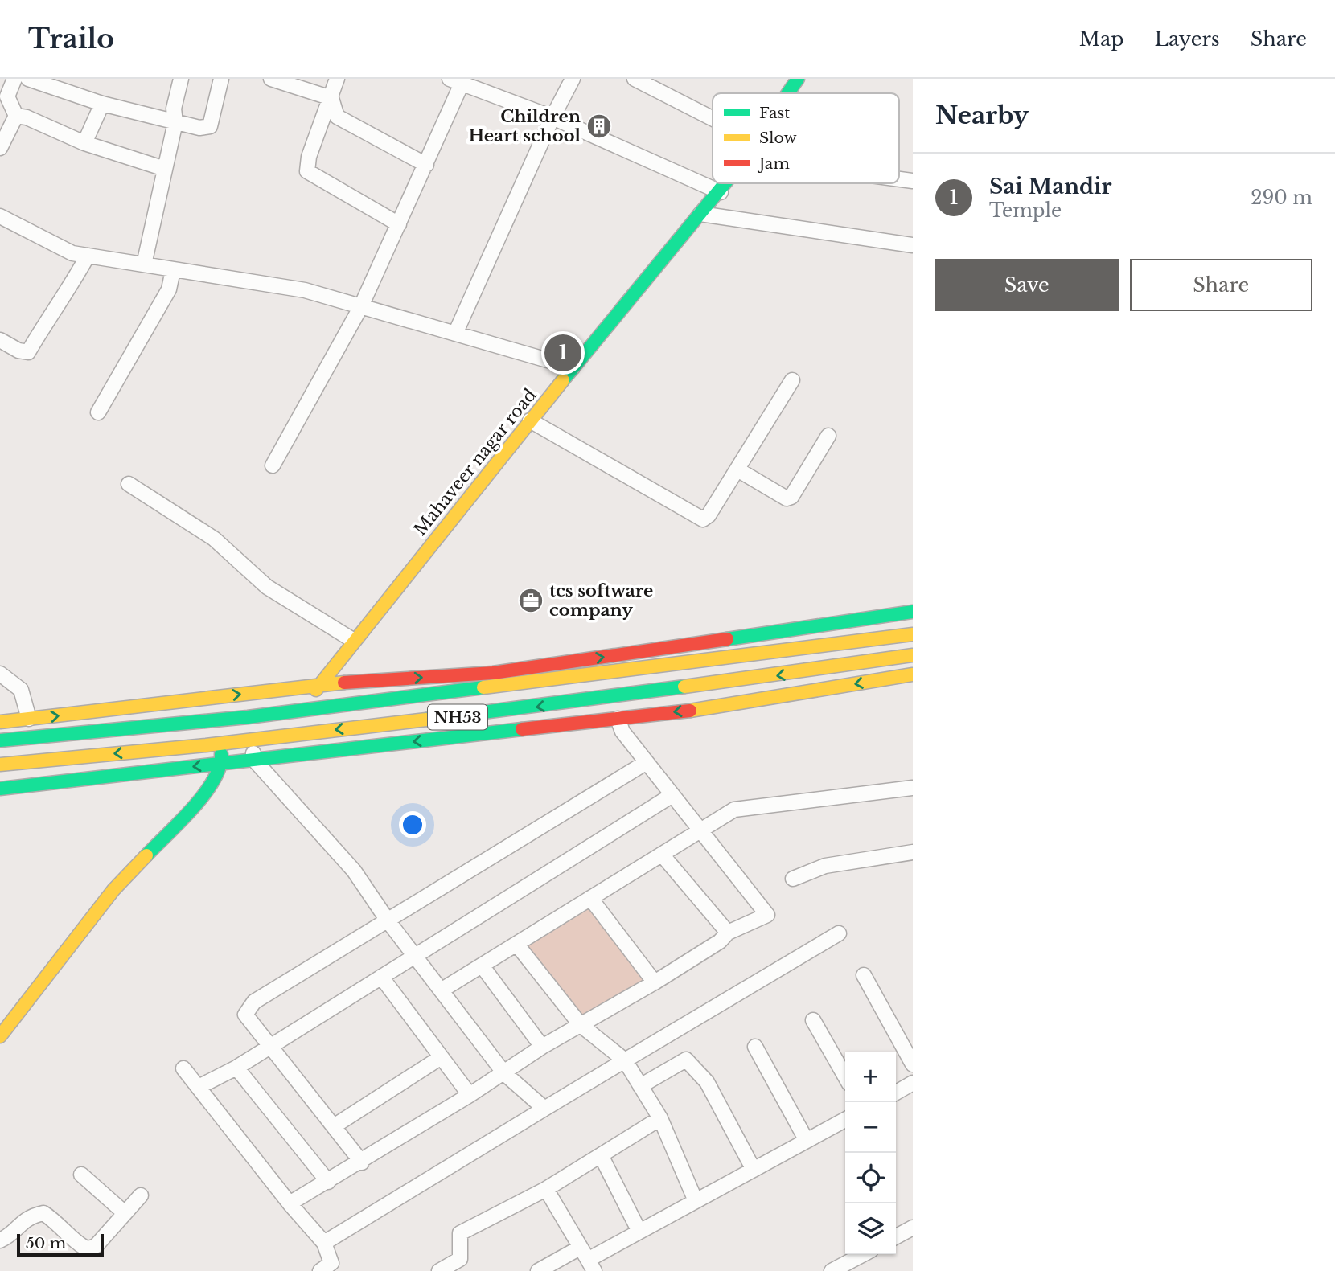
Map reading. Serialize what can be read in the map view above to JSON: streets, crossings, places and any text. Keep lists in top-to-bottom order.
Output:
{
  "streets": {
    "main road": ["Mahaveer nagar road", "NH53"]
  },
  "crossings": [
    ["Mahaveer nagar road", "NH53"]
  ],
  "places": {
    "building": ["Children Heart school"],
    "office": ["tcs software company"]
  },
  "legend": ["Fast", "Slow", "Jam"],
  "scale_bar": "50 m",
  "page": {
    "header": "Trailo",
    "nav": ["Map", "Layers", "Share"],
    "heading": "Nearby",
    "list": [
      {
        "mark": "1",
        "name": "Sai Mandir",
        "note": "Temple",
        "value": "290 m"
      }
    ],
    "buttons": ["Save", "Share"],
    "pins": "1",
    "map_buttons": ["+", "−"],
    "scale": "50 m"
  }
}
